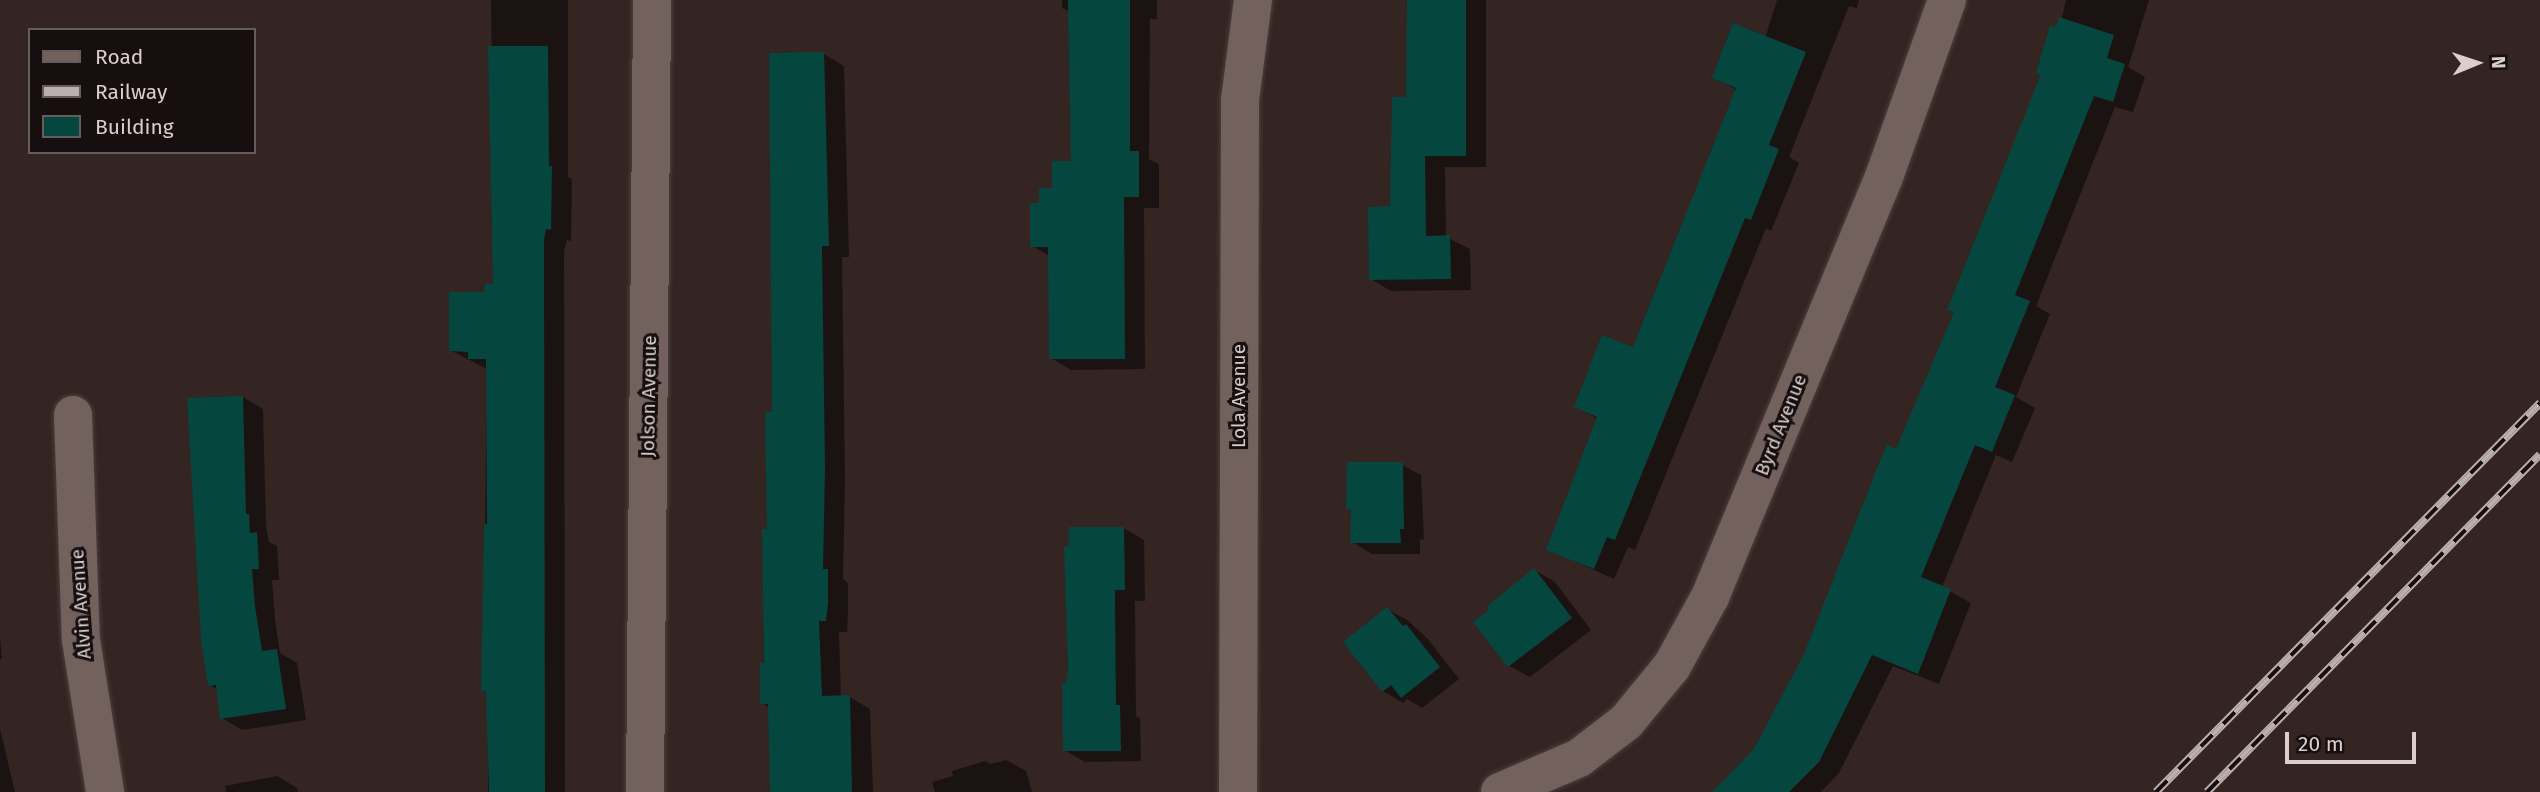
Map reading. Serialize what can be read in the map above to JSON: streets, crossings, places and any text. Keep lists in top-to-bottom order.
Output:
{
  "streets": {
    "street": [
      "Jolson Avenue",
      "Lola Avenue",
      "Byrd Avenue",
      "Alvin Avenue"
    ]
  },
  "legend": ["Road", "Railway", "Building"],
  "scale_bar": "20 m",
  "north": "right"
}
